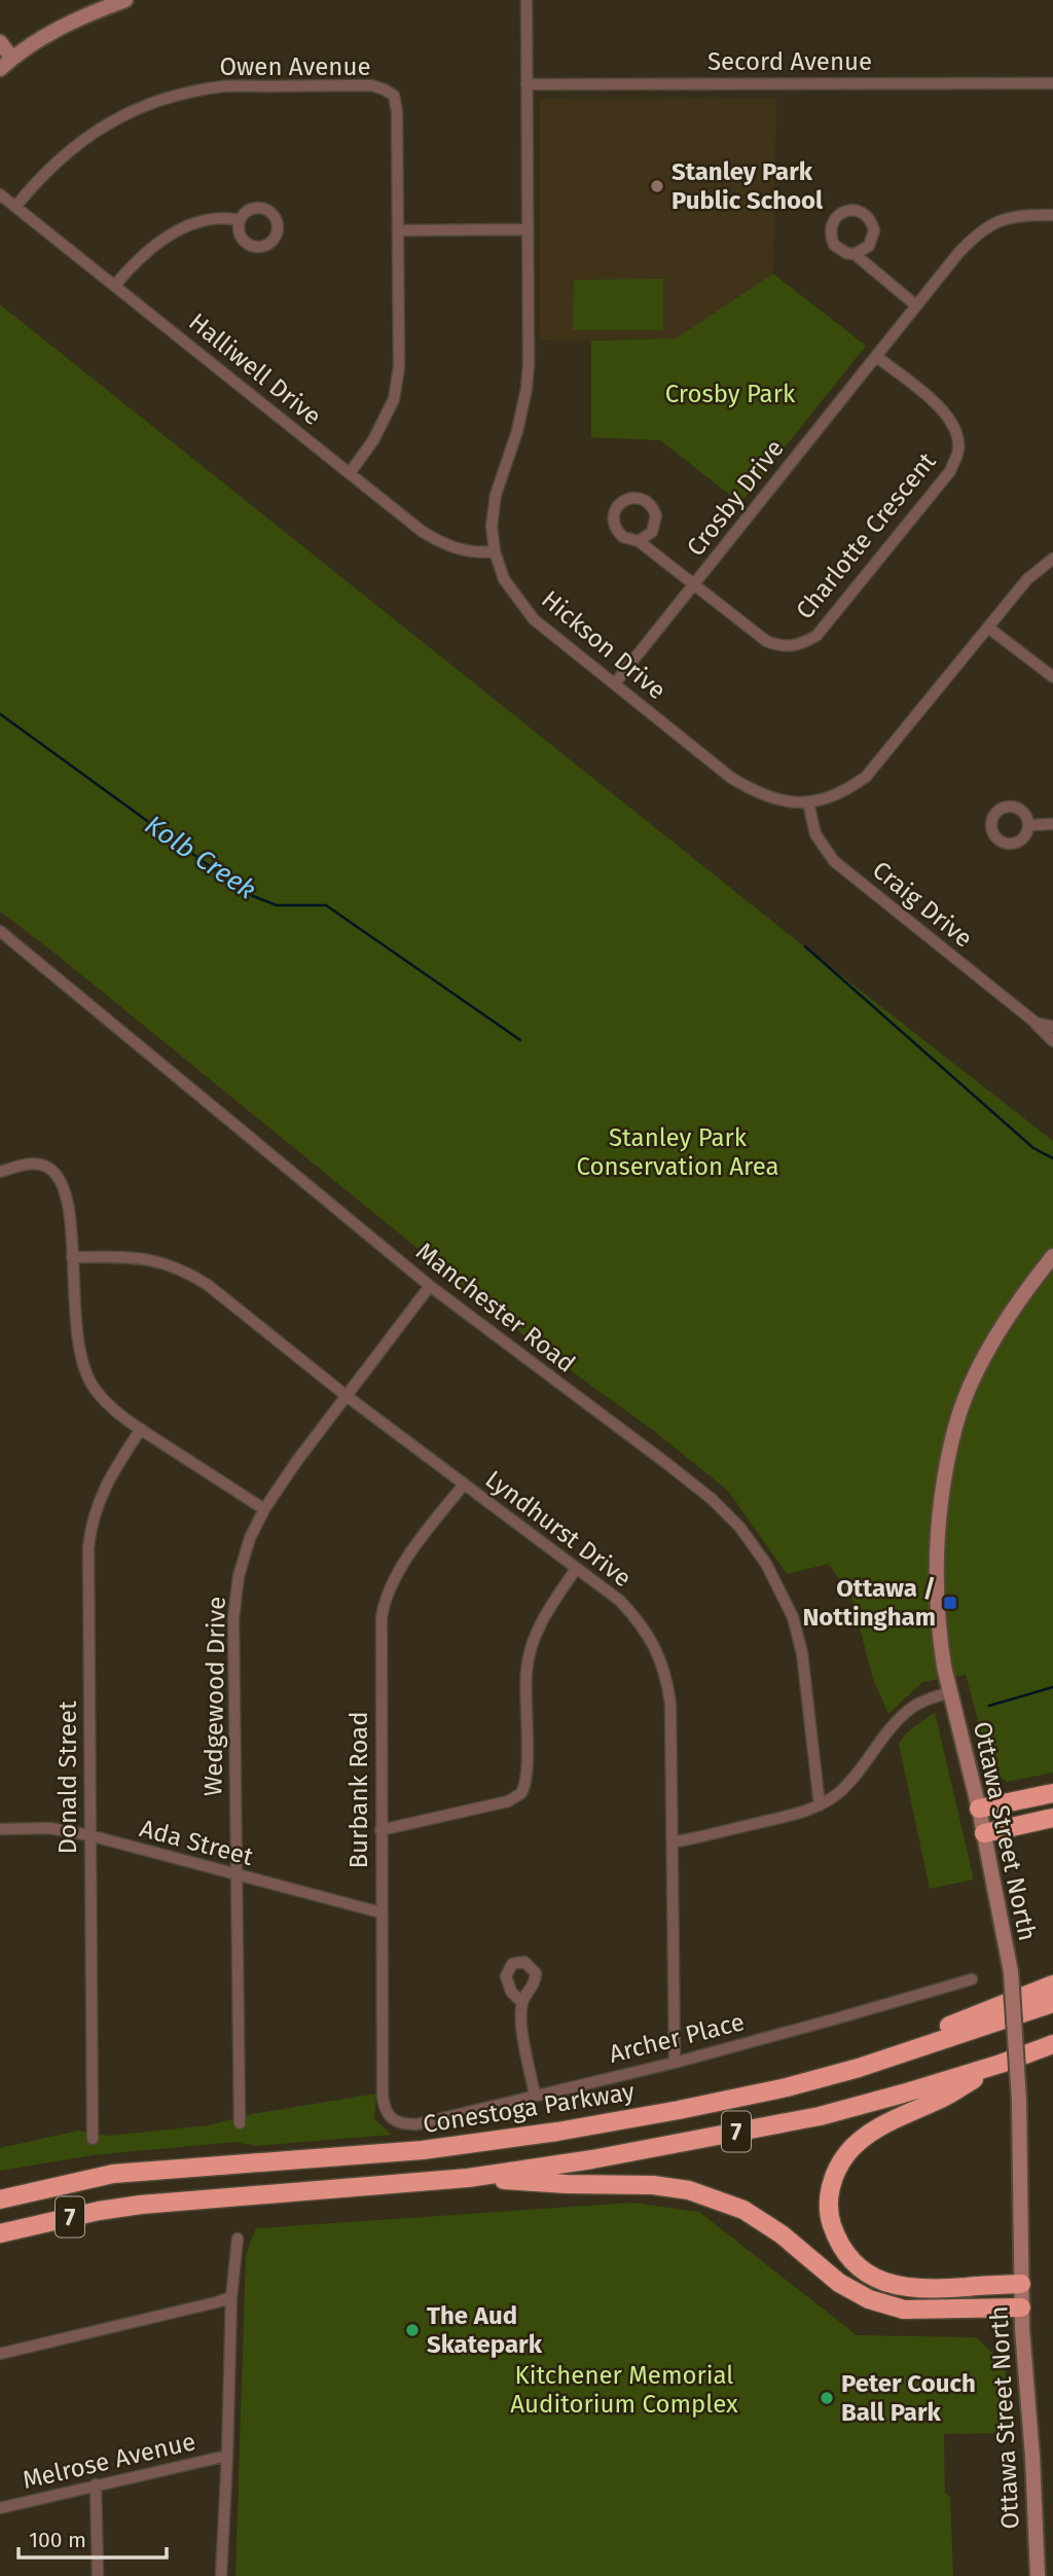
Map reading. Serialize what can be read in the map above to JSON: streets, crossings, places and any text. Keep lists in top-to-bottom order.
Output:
{
  "streets": {
    "highway": ["Conestoga Parkway", "7"],
    "main road": ["Ottawa Street North"],
    "street": [
      "Secord Avenue",
      "Owen Avenue",
      "Halliwell Drive",
      "Crosby Drive",
      "Charlotte Crescent",
      "Hickson Drive",
      "Craig Drive",
      "Manchester Road",
      "Lyndhurst Drive",
      "Wedgewood Drive",
      "Donald Street",
      "Burbank Road",
      "Ada Street",
      "Archer Place",
      "Melrose Avenue"
    ]
  },
  "crossings": [
    ["Secord Avenue", "Hickson Drive"],
    ["Owen Avenue", "Halliwell Drive"],
    ["Halliwell Drive", "Hickson Drive"],
    ["Crosby Drive", "Charlotte Crescent"],
    ["Crosby Drive", "Hickson Drive"],
    ["Hickson Drive", "Craig Drive"],
    ["Manchester Road", "Wedgewood Drive"],
    ["Lyndhurst Drive", "Wedgewood Drive"],
    ["Lyndhurst Drive", "Burbank Road"],
    ["Lyndhurst Drive", "Archer Place"],
    ["Wedgewood Drive", "Ada Street"],
    ["Donald Street", "Ada Street"],
    ["Burbank Road", "Ada Street"],
    ["Burbank Road", "Archer Place"]
  ],
  "water": ["Kolb Creek"],
  "parks": ["Crosby Park", "Stanley Park Conservation Area", "Kitchener Memorial Auditorium Complex"],
  "places": {
    "other": ["Stanley Park Public School", "The Aud Skatepark", "Peter Couch Ball Park"],
    "transit": ["Ottawa / Nottingham"]
  },
  "scale_bar": "100 m"
}
